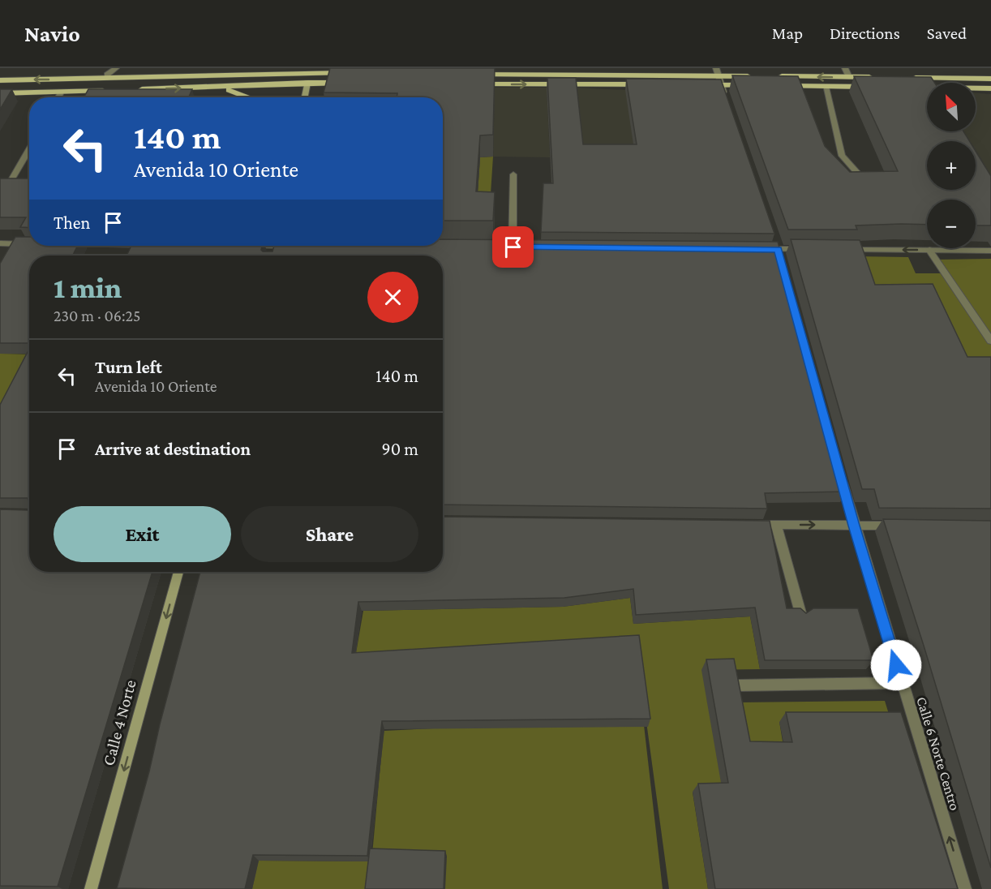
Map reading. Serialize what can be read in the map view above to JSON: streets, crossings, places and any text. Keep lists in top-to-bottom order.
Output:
{
  "streets": {
    "main road": ["Calle 4 Norte"],
    "street": ["Calle 6 Norte Centro"]
  },
  "one_way": ["Calle 4 Norte", "Calle 6 Norte Centro"],
  "north": "top left",
  "page": {
    "header": "Navio",
    "nav": ["Map", "Directions", "Saved"],
    "map_buttons": ["+", "−"],
    "turn": ["140 m", "Avenida 10 Oriente"],
    "then": "Then",
    "heading": ["1 min", "230 m · 06:25"],
    "list": [
      {
        "name": "Turn left",
        "note": "Avenida 10 Oriente",
        "value": "140 m"
      },
      {
        "name": "Arrive at destination",
        "value": "90 m"
      }
    ],
    "buttons": ["Exit", "Share"]
  }
}
